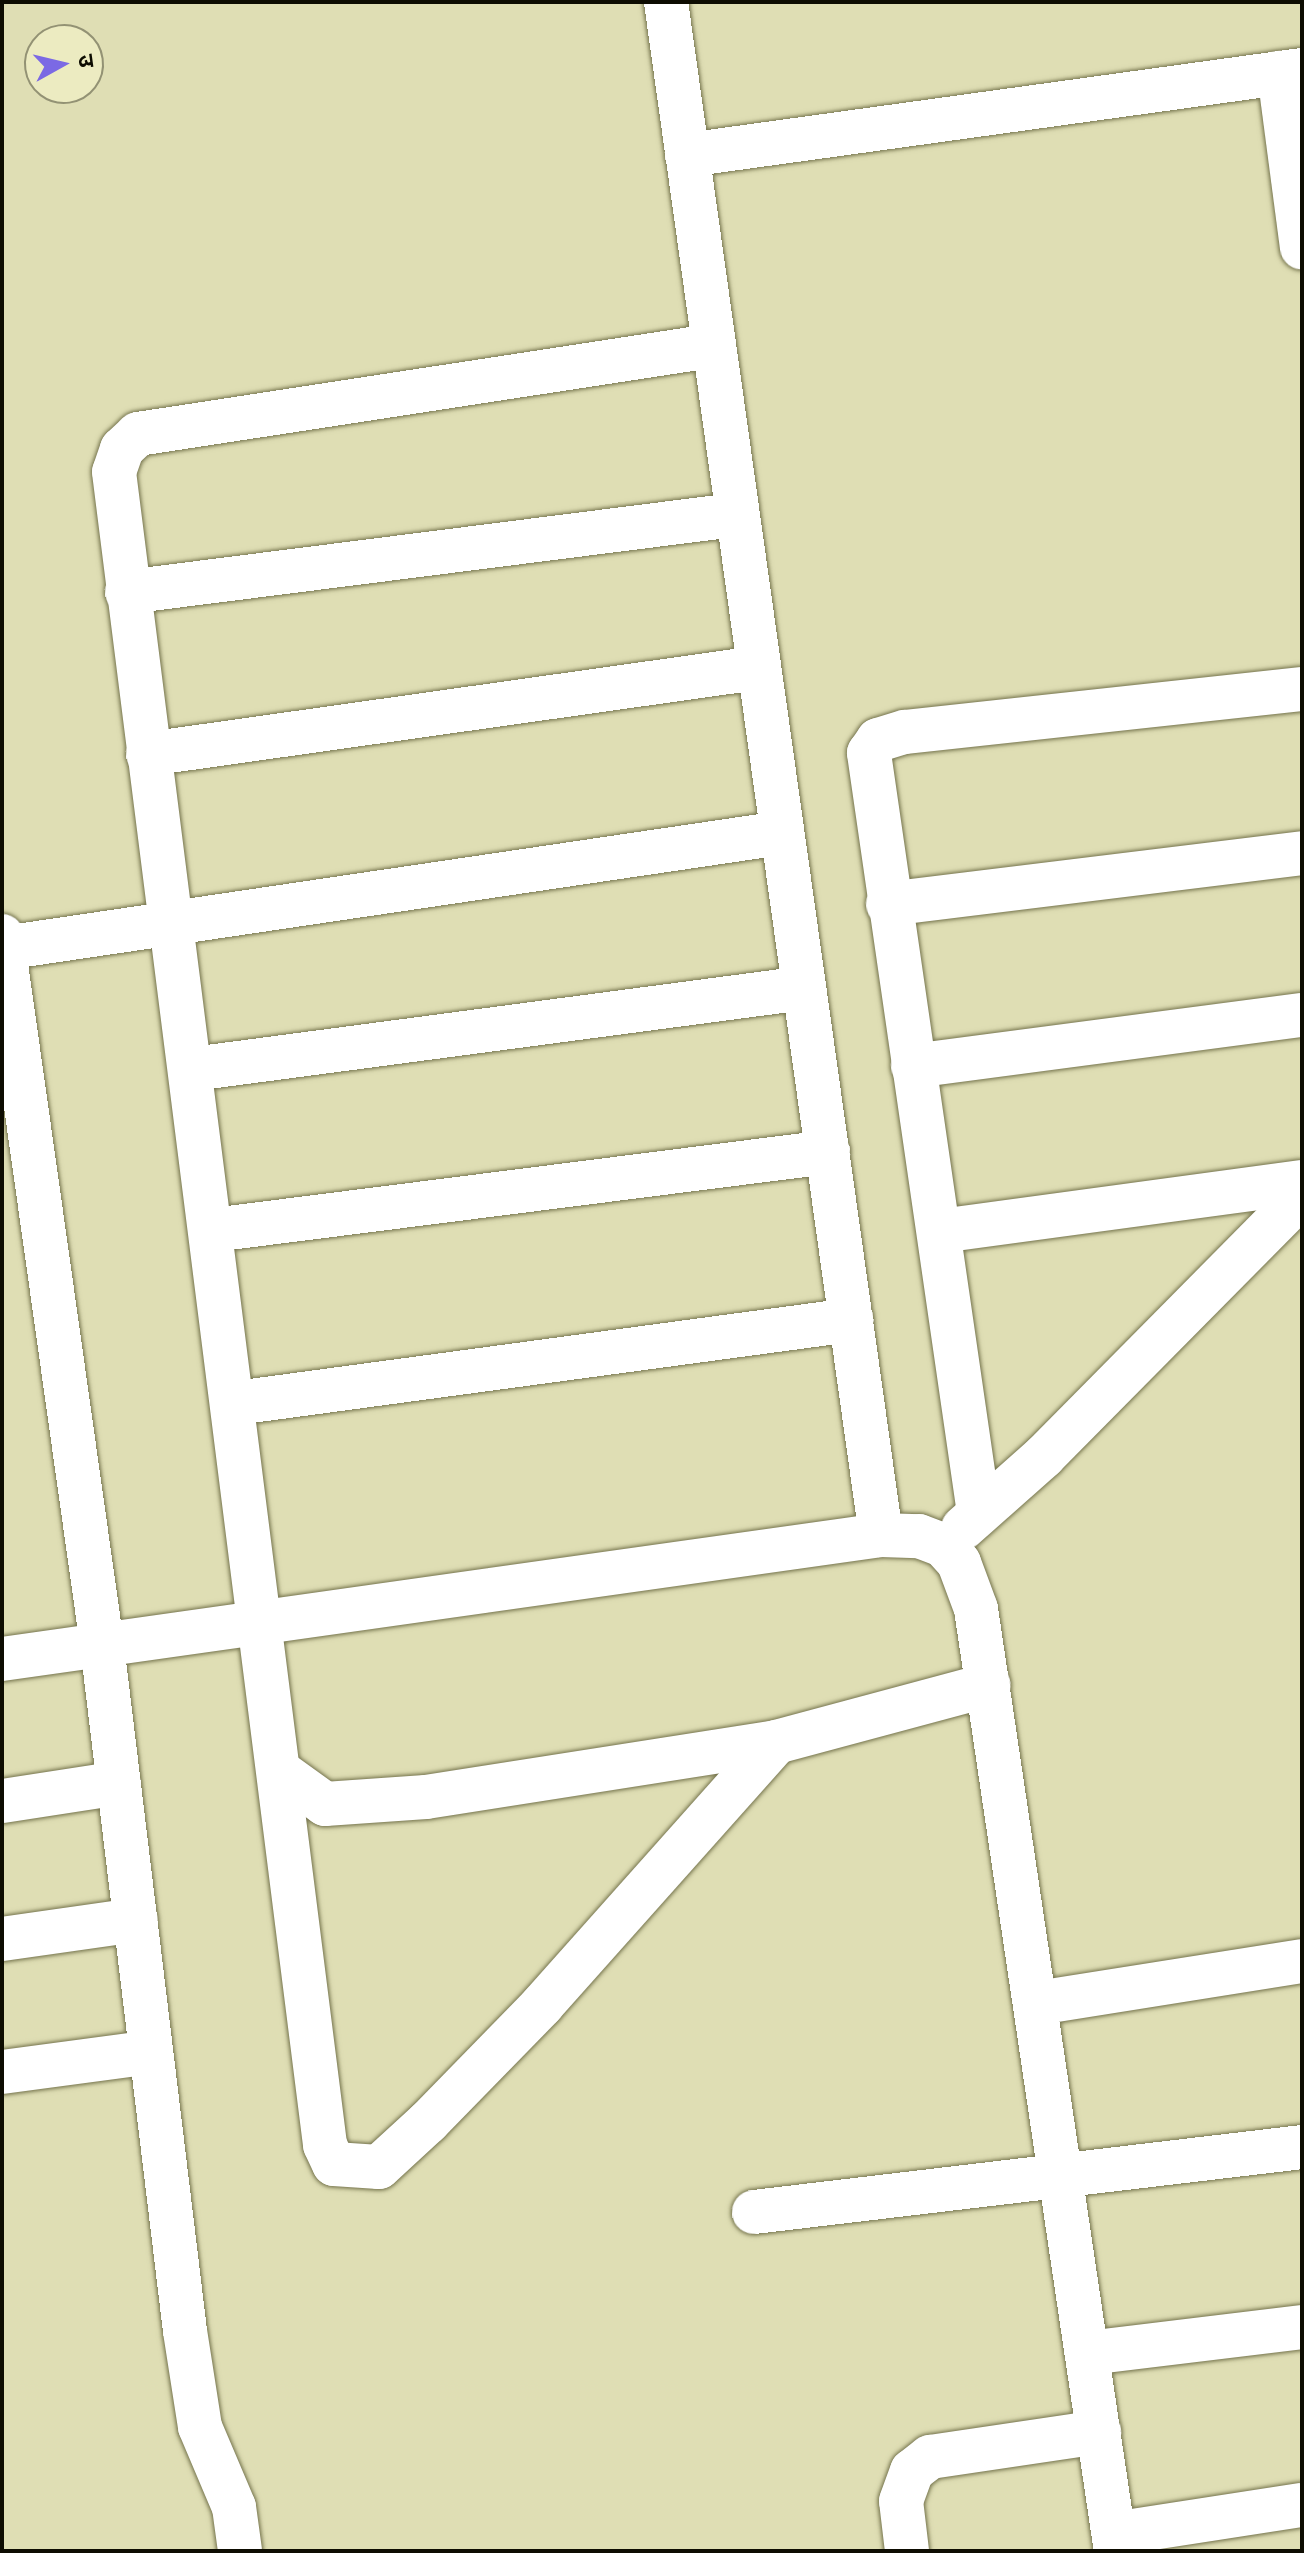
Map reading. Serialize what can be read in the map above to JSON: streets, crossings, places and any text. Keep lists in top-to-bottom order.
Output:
{
  "north": "right"
}
